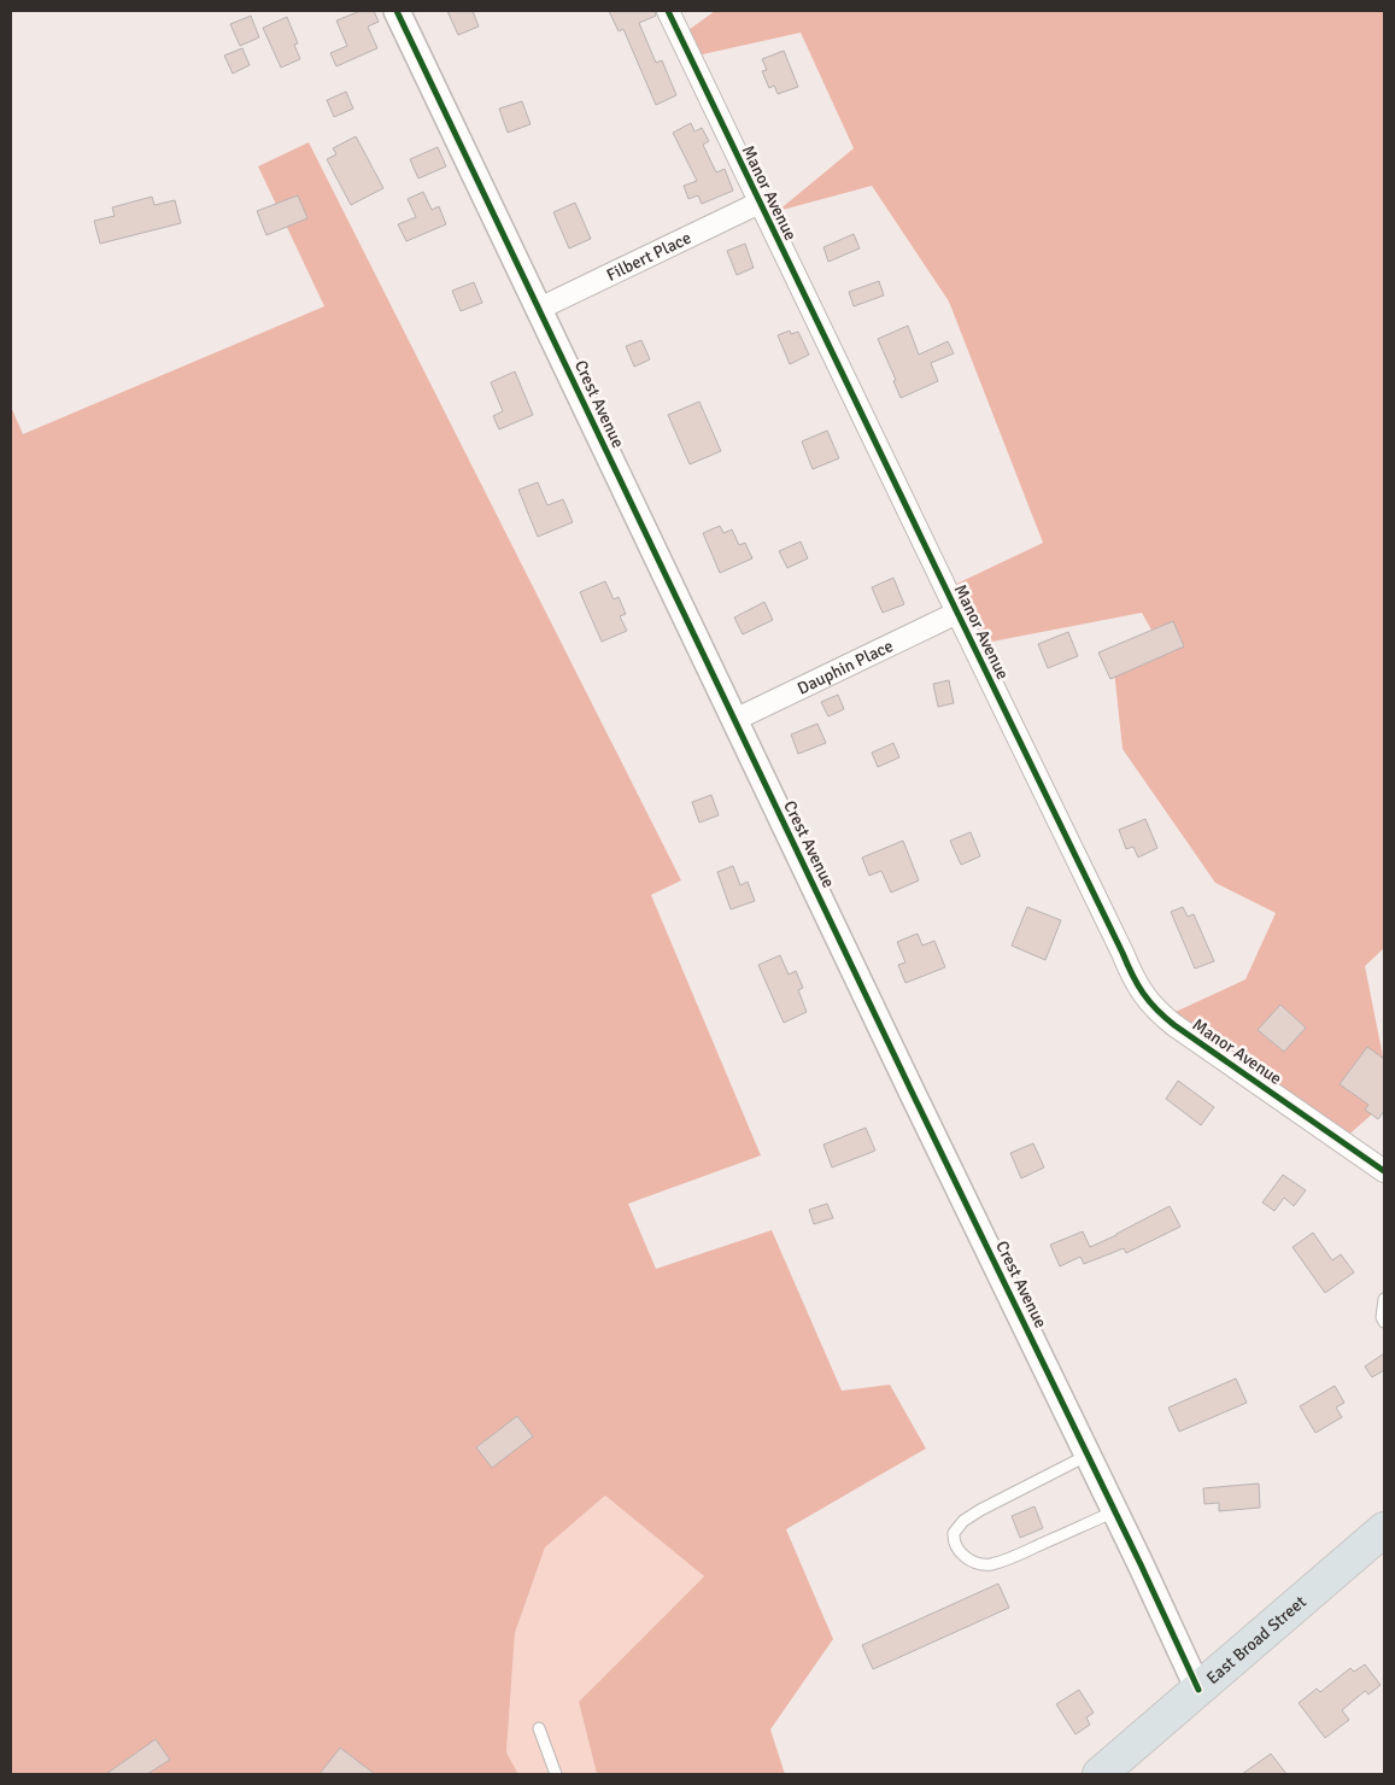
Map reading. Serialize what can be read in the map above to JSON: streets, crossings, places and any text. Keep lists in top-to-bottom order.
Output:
{
  "streets": {
    "main road": ["East Broad Street"],
    "street": [
      "Manor Avenue",
      "Filbert Place",
      "Crest Avenue",
      "Dauphin Place"
    ]
  },
  "crossings": [
    ["Manor Avenue", "Filbert Place"],
    ["Manor Avenue", "Dauphin Place"],
    ["Filbert Place", "Crest Avenue"],
    ["Crest Avenue", "Dauphin Place"],
    ["Crest Avenue", "East Broad Street"]
  ]
}
